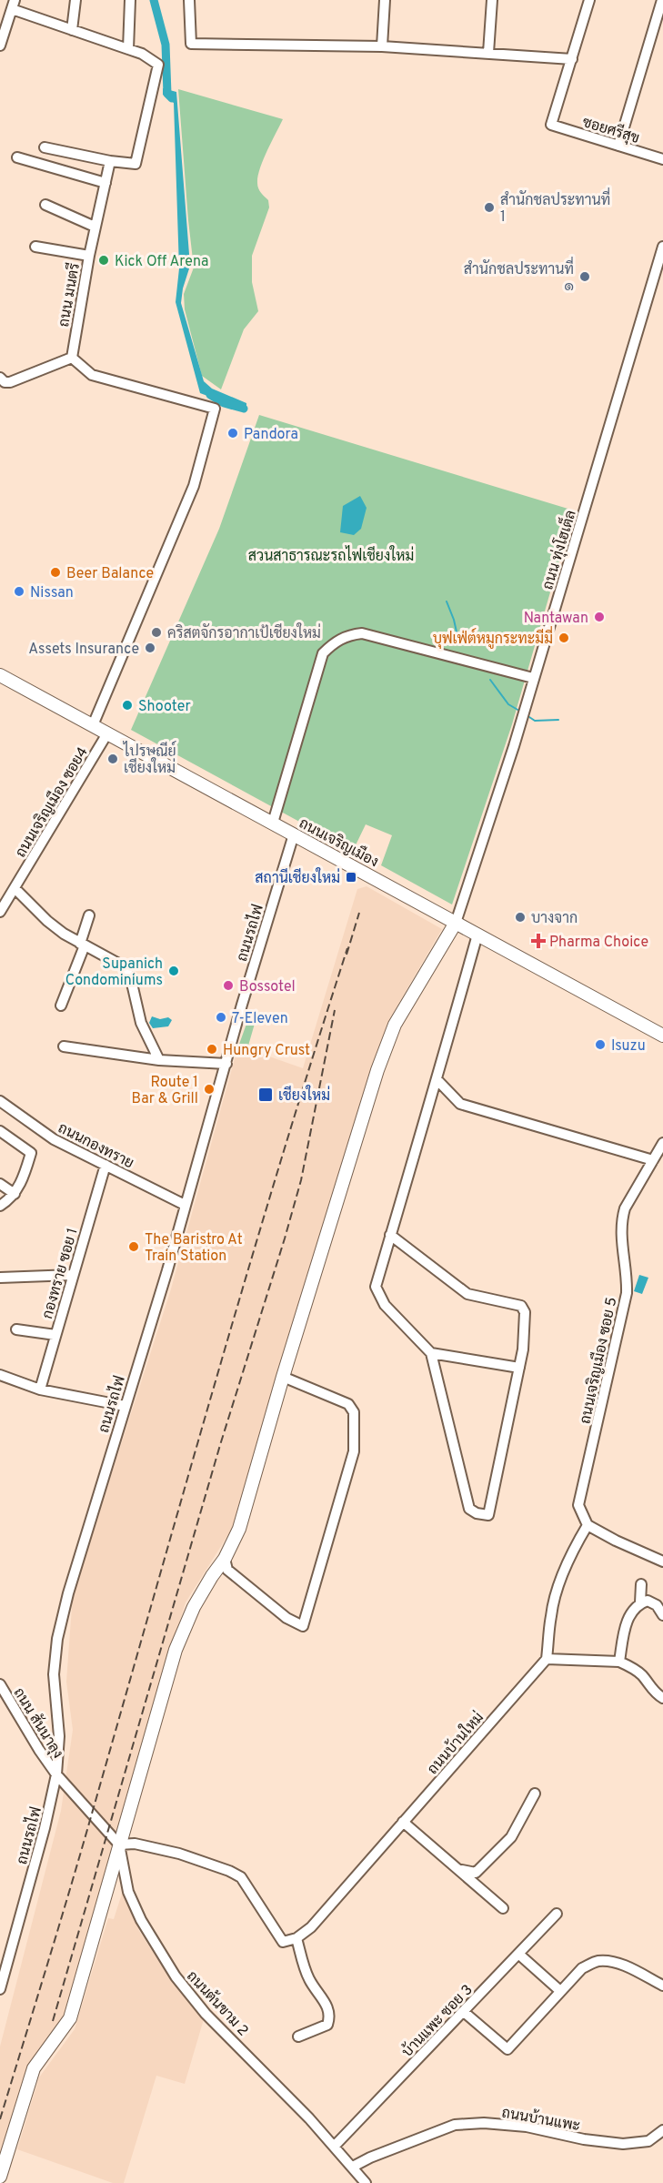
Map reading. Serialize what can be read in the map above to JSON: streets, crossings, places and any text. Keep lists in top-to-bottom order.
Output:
{
  "streets": {
    "main road": ["ถนนเจริญเมือง"],
    "street": [
      "ซอยศรีสุข",
      "ถนน มนตรี",
      "ถนน ทุ่งโฮเต็ล",
      "ถนนเจริญเมือง ซอย4",
      "ถนนรถไฟ",
      "ถนนกองทราย",
      "กองทราย ซอย 1",
      "ถนนเจริญเมือง ซอย 5",
      "ถนน สันนาลุง",
      "ถนนบ้านใหม่",
      "ถนนต้นขาม 2",
      "บ้านแพะ ซอย 3",
      "ถนนบ้านแพะ"
    ]
  },
  "crossings": [
    ["ถนน ทุ่งโฮเต็ล", "ถนนเจริญเมือง"],
    ["ถนนเจริญเมือง ซอย4", "ถนนเจริญเมือง"],
    ["ถนนเจริญเมือง", "ถนนรถไฟ"],
    ["ถนนรถไฟ", "ถนนกองทราย"],
    ["ถนนรถไฟ", "ถนน สันนาลุง"],
    ["ถนนกองทราย", "กองทราย ซอย 1"],
    ["ถนน สันนาลุง", "ถนนบ้านใหม่"],
    ["ถนน สันนาลุง", "ถนนต้นขาม 2"],
    ["ถนนบ้านใหม่", "ถนนต้นขาม 2"],
    ["ถนนต้นขาม 2", "บ้านแพะ ซอย 3"],
    ["ถนนต้นขาม 2", "ถนนบ้านแพะ"],
    ["บ้านแพะ ซอย 3", "ถนนบ้านแพะ"]
  ],
  "parks": ["สวนสาธารณะรถไฟเชียงใหม่"],
  "places": {
    "other": [
      "สำนักชลประทานที่ 1",
      "Kick Off Arena",
      "สำนักชลประทานที่ ๑",
      "Pandora",
      "Beer Balance",
      "Nissan",
      "Nantawan",
      "คริสตจักรอากาเป้เชียงใหม่",
      "บุฟเฟ่ต์หมูกระทะมีมี่",
      "Assets Insurance",
      "Shooter",
      "ไปรษณีย์ เชียงใหม่",
      "บางจาก",
      "Supanich Condominiums",
      "Bossotel",
      "7-Eleven",
      "Isuzu",
      "Hungry Crust",
      "Route 1 Bar & Grill",
      "The Baristro At Train Station"
    ],
    "transit": ["สถานีเชียงใหม่", "เชียงใหม่"],
    "health": ["Pharma Choice"]
  }
}
